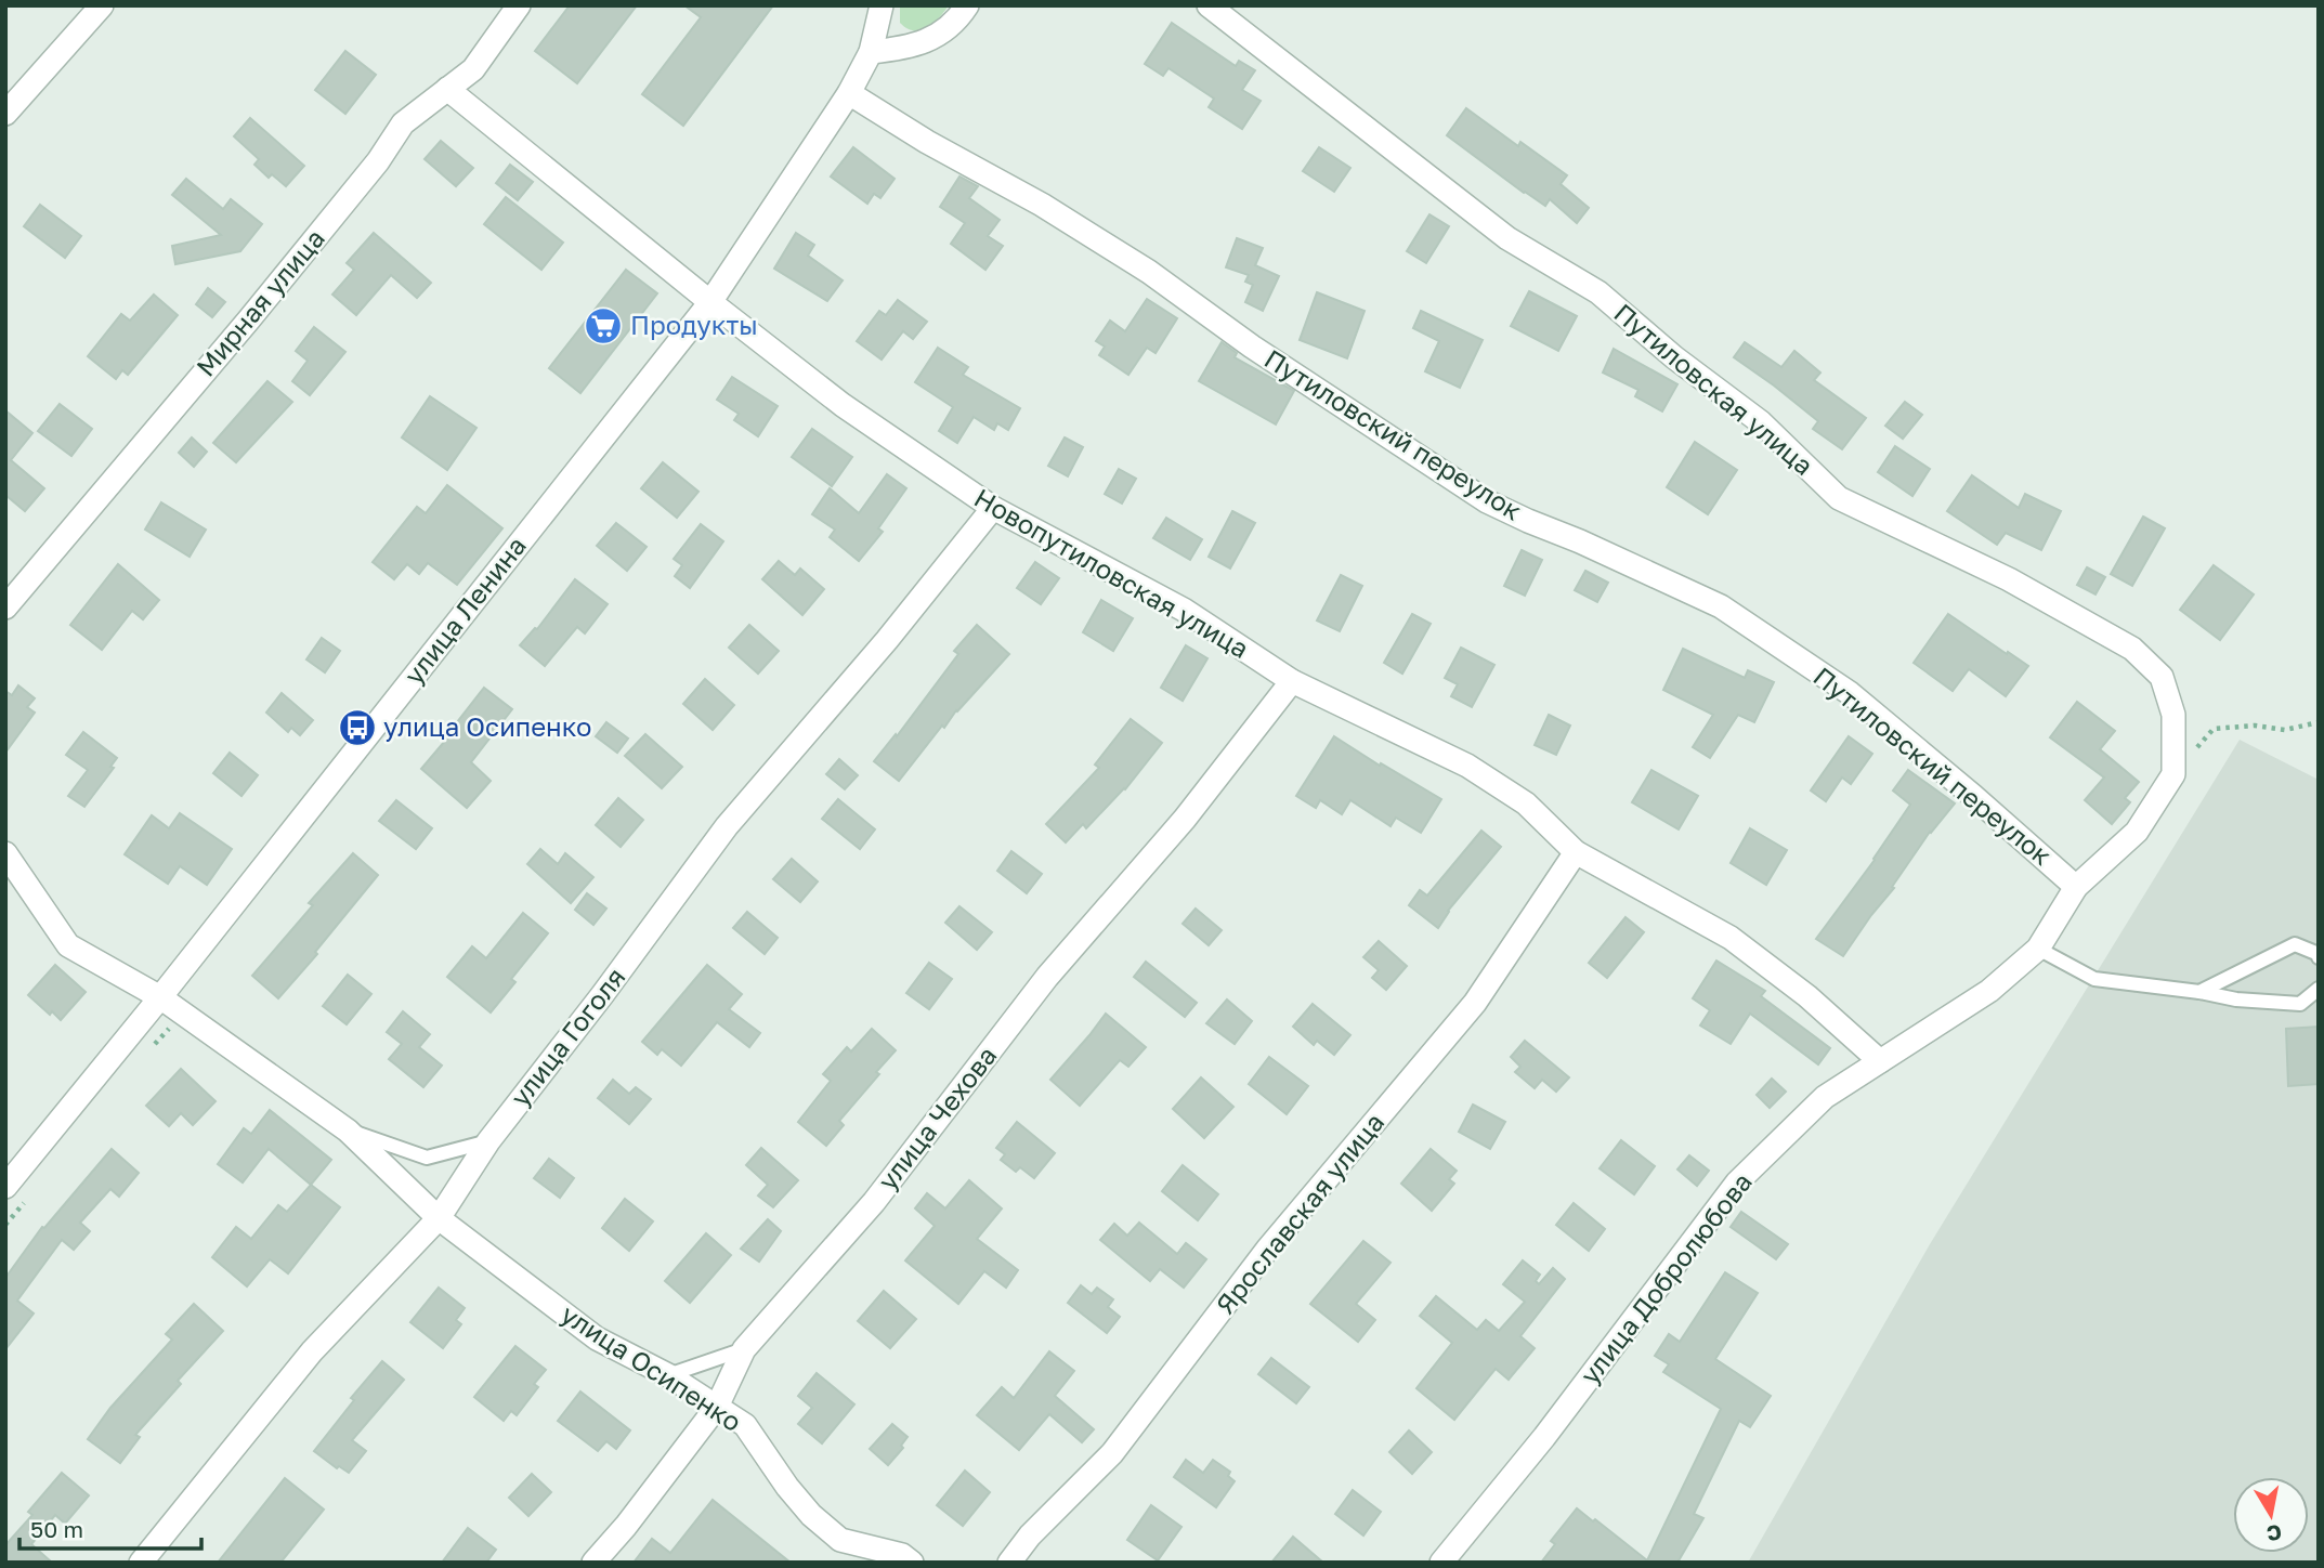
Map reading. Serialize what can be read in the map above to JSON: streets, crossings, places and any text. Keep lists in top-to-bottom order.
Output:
{
  "streets": {
    "street": [
      "Мирная улица",
      "Путиловская улица",
      "Путиловский переулок",
      "Новопутиловская улица",
      "улица Ленина",
      "улица Гоголя",
      "улица Чехова",
      "Ярославская улица",
      "улица Добролюбова",
      "улица Осипенко"
    ]
  },
  "crossings": [
    ["Мирная улица", "Новопутиловская улица"],
    ["Путиловская улица", "улица Добролюбова"],
    ["Путиловский переулок", "улица Ленина"],
    ["Путиловский переулок", "улица Добролюбова"],
    ["Новопутиловская улица", "улица Ленина"],
    ["Новопутиловская улица", "улица Гоголя"],
    ["Новопутиловская улица", "улица Чехова"],
    ["Новопутиловская улица", "Ярославская улица"],
    ["Новопутиловская улица", "улица Добролюбова"],
    ["улица Ленина", "улица Осипенко"],
    ["улица Гоголя", "улица Осипенко"],
    ["улица Чехова", "улица Осипенко"]
  ],
  "places": {
    "supermarket": ["Продукты"],
    "bus stop": ["улица Осипенко"]
  },
  "scale_bar": "50 m",
  "north": "bottom"
}
